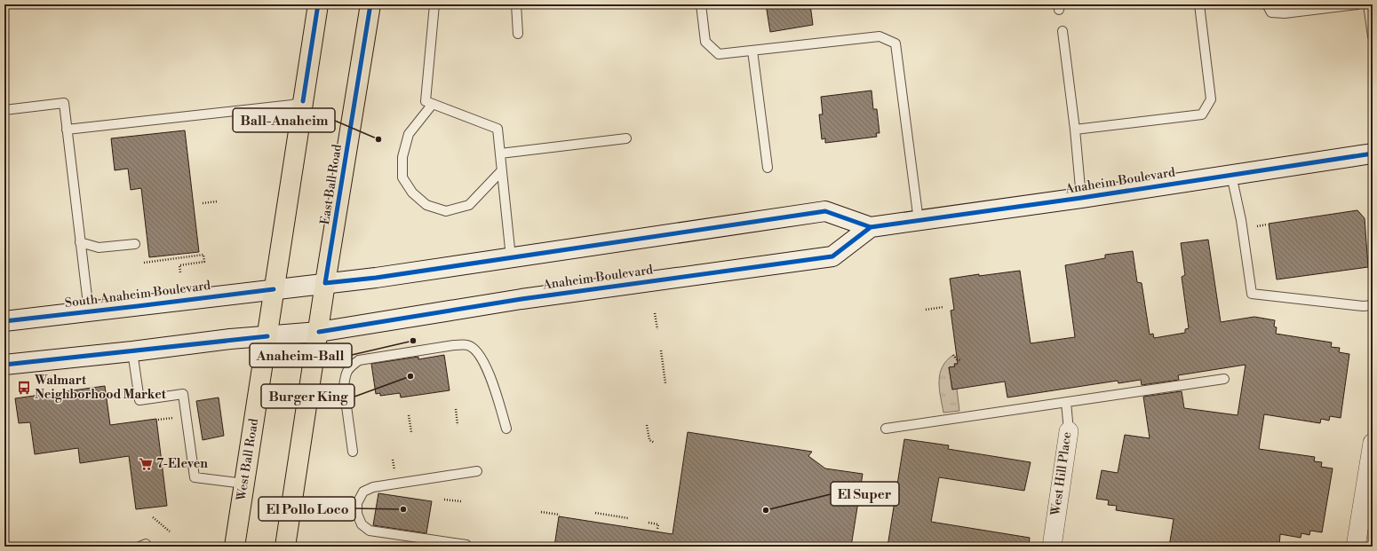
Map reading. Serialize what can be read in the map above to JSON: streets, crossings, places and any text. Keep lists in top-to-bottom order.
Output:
{
  "streets": {
    "main road": [
      "Anaheim Boulevard",
      "East Ball Road",
      "South Anaheim Boulevard",
      "West Ball Road"
    ],
    "street": ["West Hill Place"]
  },
  "crossings": [
    ["Anaheim Boulevard", "East Ball Road"],
    ["Anaheim Boulevard", "South Anaheim Boulevard"],
    ["Anaheim Boulevard", "West Ball Road"],
    ["East Ball Road", "South Anaheim Boulevard"],
    ["South Anaheim Boulevard", "West Ball Road"]
  ],
  "places": {
    "other": [
      "Ball-Anaheim",
      "Anaheim-Ball",
      "Burger King",
      "El Pollo Loco",
      "El Super"
    ],
    "bus stop": ["Walmart Neighborhood Market"],
    "supermarket": ["7-Eleven"]
  }
}
